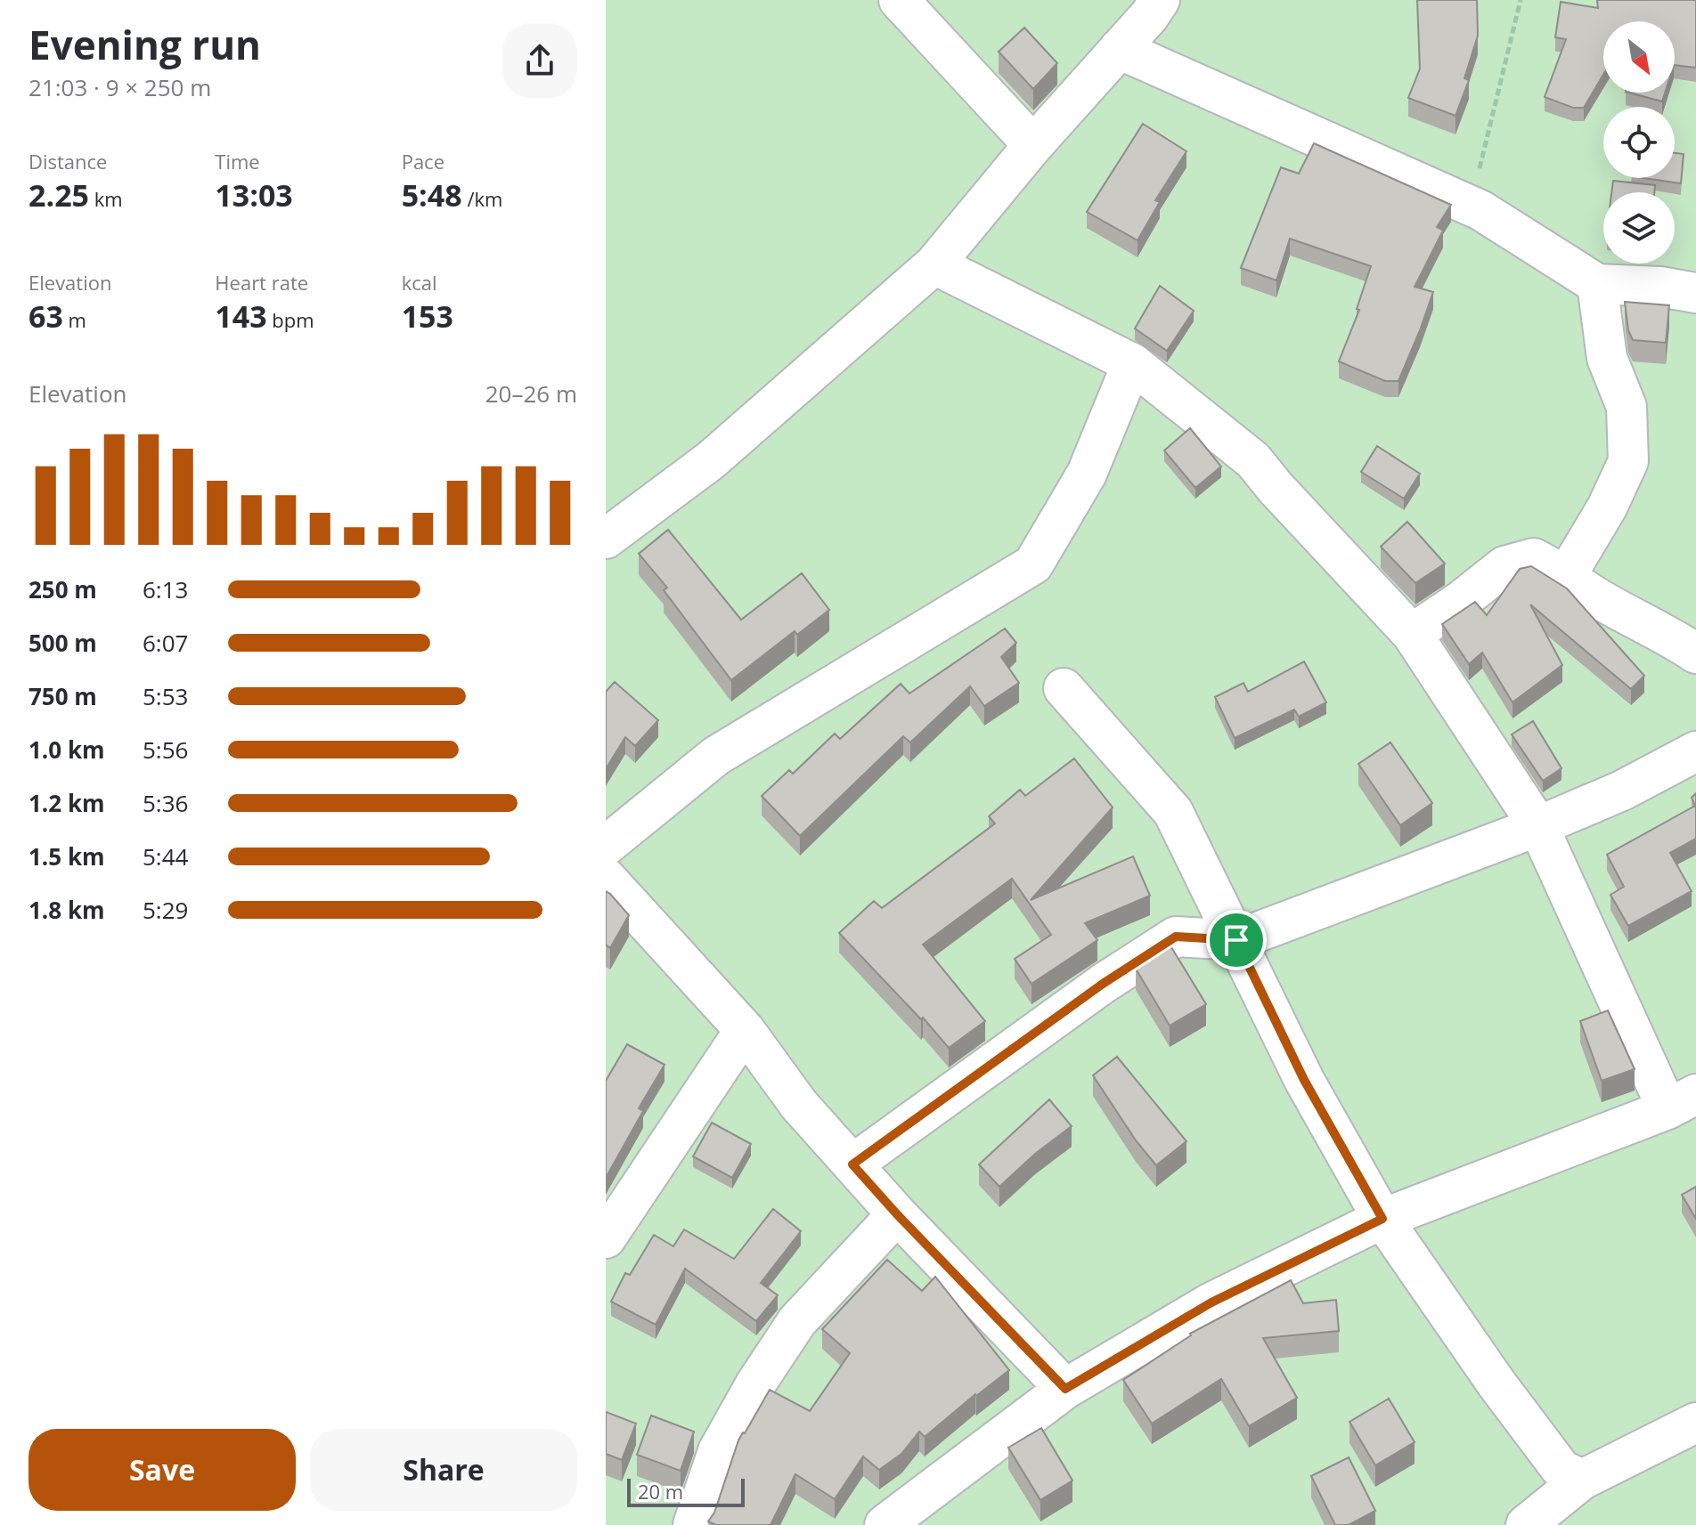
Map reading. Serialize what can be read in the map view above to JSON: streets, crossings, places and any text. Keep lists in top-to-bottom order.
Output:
{
  "scale_bar": "20 m",
  "north": "bottom right",
  "page": {
    "heading": ["Evening run", "21:03 · 9 × 250 m"],
    "stats": [
      ["Distance", "2.25 km"],
      ["Time", "13:03"],
      ["Pace", "5:48 /km"],
      ["Elevation", "63 m"],
      ["Heart rate", "143 bpm"],
      ["kcal", "153"]
    ],
    "chart": ["Elevation", "20–26 m"],
    "list": [
      {
        "name": "250 m",
        "note": "6:13"
      },
      {
        "name": "500 m",
        "note": "6:07"
      },
      {
        "name": "750 m",
        "note": "5:53"
      },
      {
        "name": "1.0 km",
        "note": "5:56"
      },
      {
        "name": "1.2 km",
        "note": "5:36"
      },
      {
        "name": "1.5 km",
        "note": "5:44"
      },
      {
        "name": "1.8 km",
        "note": "5:29"
      }
    ],
    "buttons": ["Save", "Share"],
    "scale": "20 m"
  }
}
